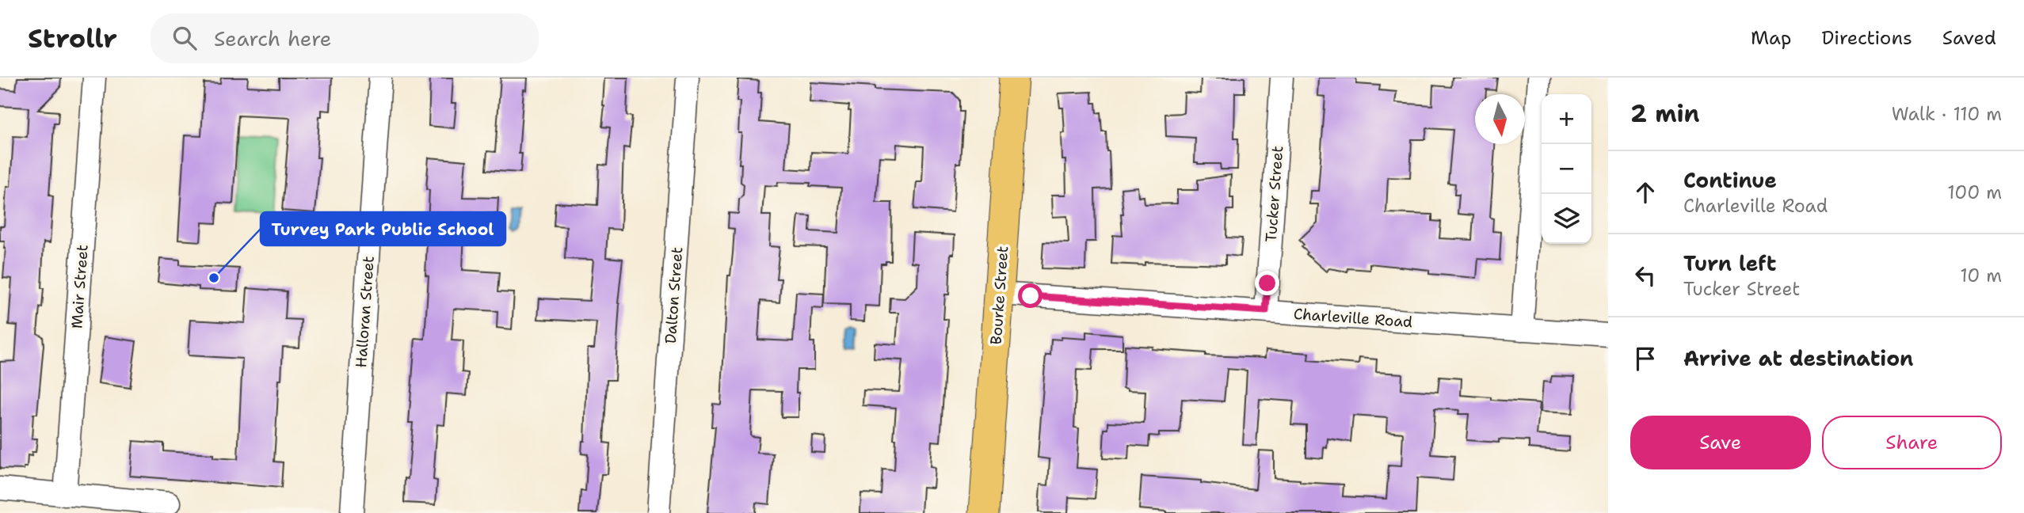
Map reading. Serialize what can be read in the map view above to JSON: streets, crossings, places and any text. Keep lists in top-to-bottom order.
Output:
{
  "streets": {
    "main road": ["Bourke Street"],
    "street": [
      "Tucker Street",
      "Mair Street",
      "Dalton Street",
      "Halloran Street",
      "Charleville Road"
    ]
  },
  "crossings": [
    ["Tucker Street", "Charleville Road"],
    ["Bourke Street", "Charleville Road"]
  ],
  "places": ["Turvey Park Public School"],
  "north": "bottom",
  "page": {
    "header": "Strollr",
    "search": "Search here",
    "nav": ["Map", "Directions", "Saved"],
    "heading": ["2 min", "Walk · 110 m"],
    "map_buttons": ["+", "−"],
    "list": [
      ["Continue", "Charleville Road", "100 m"],
      ["Turn left", "Tucker Street", "10 m"],
      "Arrive at destination"
    ],
    "buttons": ["Save", "Share"]
  }
}
